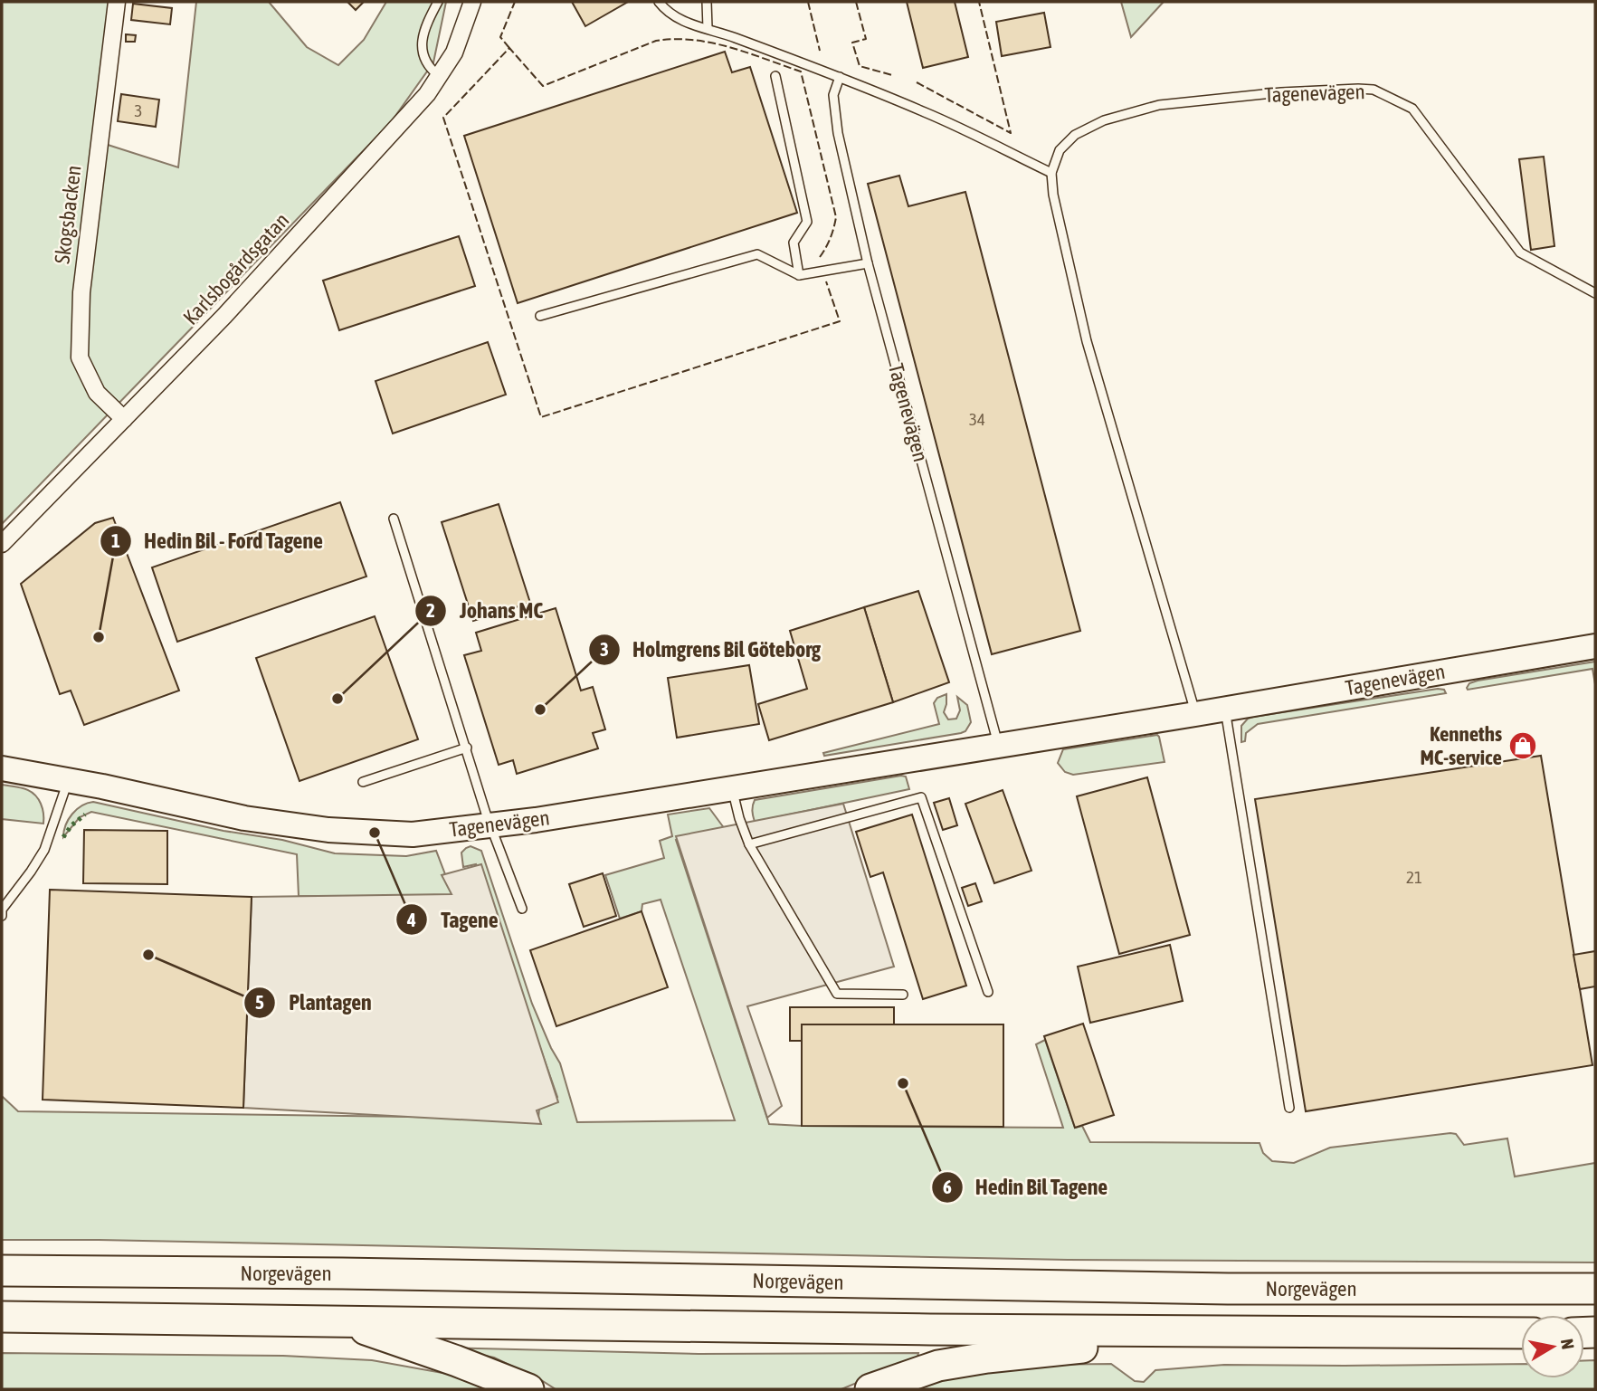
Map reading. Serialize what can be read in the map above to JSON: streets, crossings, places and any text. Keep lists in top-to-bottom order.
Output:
{
  "streets": {
    "highway": ["Norgevägen"],
    "street": ["Tagenevägen", "Skogsbacken", "Karlsbogårdsgatan"]
  },
  "crossings": [
    ["Skogsbacken", "Karlsbogårdsgatan"]
  ],
  "places": {
    "other": [
      "Hedin Bil - Ford Tagene",
      "Johans MC",
      "Holmgrens Bil Göteborg",
      "Tagene",
      "Plantagen",
      "Hedin Bil Tagene"
    ],
    "shop": ["Kenneths MC-service"]
  },
  "house_numbers": ["3", "34", "21"],
  "north": "right"
}
